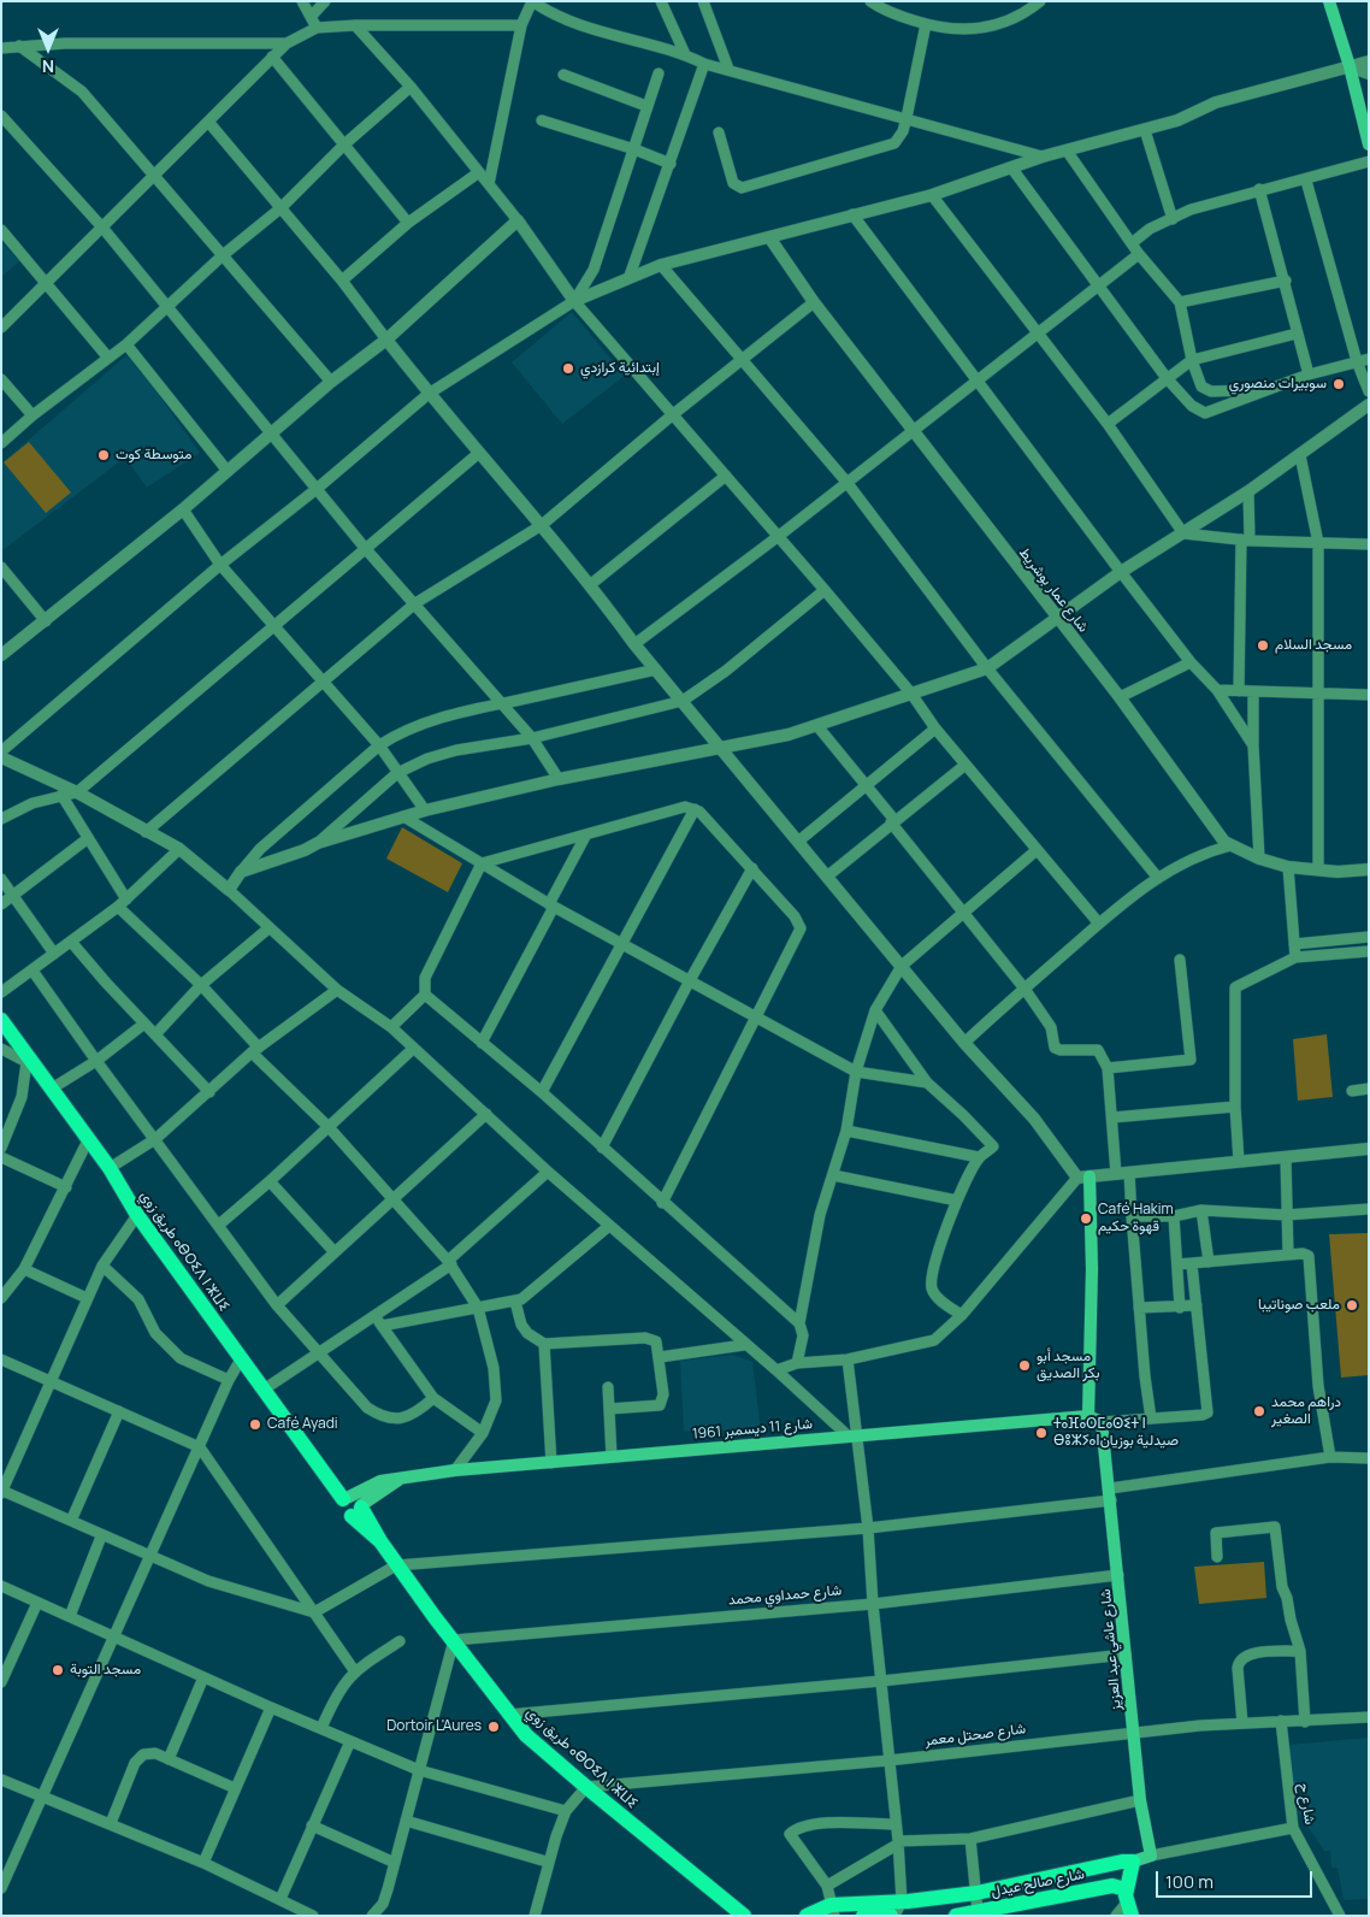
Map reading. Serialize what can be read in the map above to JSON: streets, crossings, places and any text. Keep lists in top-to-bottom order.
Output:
{
  "streets": {
    "main road": [
      "طريق زوي ⴰⴱⵔⵉⴷ ⵏ ⵣⵡⵉ",
      "شارع 11 ديسمبر 1961",
      "شارع عاشي عبد العزيز",
      "شارع صالح عيدل"
    ],
    "street": [
      "شارع عمار بوشريط",
      "شارع حمداوي محمد",
      "شارع صحتل معمر",
      "شارع ح"
    ]
  },
  "crossings": [
    ["طريق زوي ⴰⴱⵔⵉⴷ ⵏ ⵣⵡⵉ", "شارع 11 ديسمبر 1961"],
    ["طريق زوي ⴰⴱⵔⵉⴷ ⵏ ⵣⵡⵉ", "شارع حمداوي محمد"],
    ["طريق زوي ⴰⴱⵔⵉⴷ ⵏ ⵣⵡⵉ", "شارع صحتل معمر"],
    ["شارع 11 ديسمبر 1961", "شارع عاشي عبد العزيز"],
    ["شارع حمداوي محمد", "شارع عاشي عبد العزيز"],
    ["شارع عاشي عبد العزيز", "شارع صحتل معمر"],
    ["شارع صحتل معمر", "شارع ح"]
  ],
  "places": [
    "إبتدائية كرازدي",
    "سوبيرات منصوري",
    "متوسطة كوت",
    "مسجد السلام",
    "Café Hakim قهوة حكيم",
    "ملعب صوناتيبا",
    "مسجد أبو بكر الصديق",
    "دراهم محمد الصغير",
    "Café Ayadi",
    "ⵜⴰⴼⴰⵔⵎⴰⵙⵉⵜ ⵏ ⴱⵓⵣⵢⴰⵏصيدلية بوزيان",
    "مسجد التوبة",
    "Dortoir L'Aures"
  ],
  "scale_bar": "100 m",
  "north": "bottom"
}
